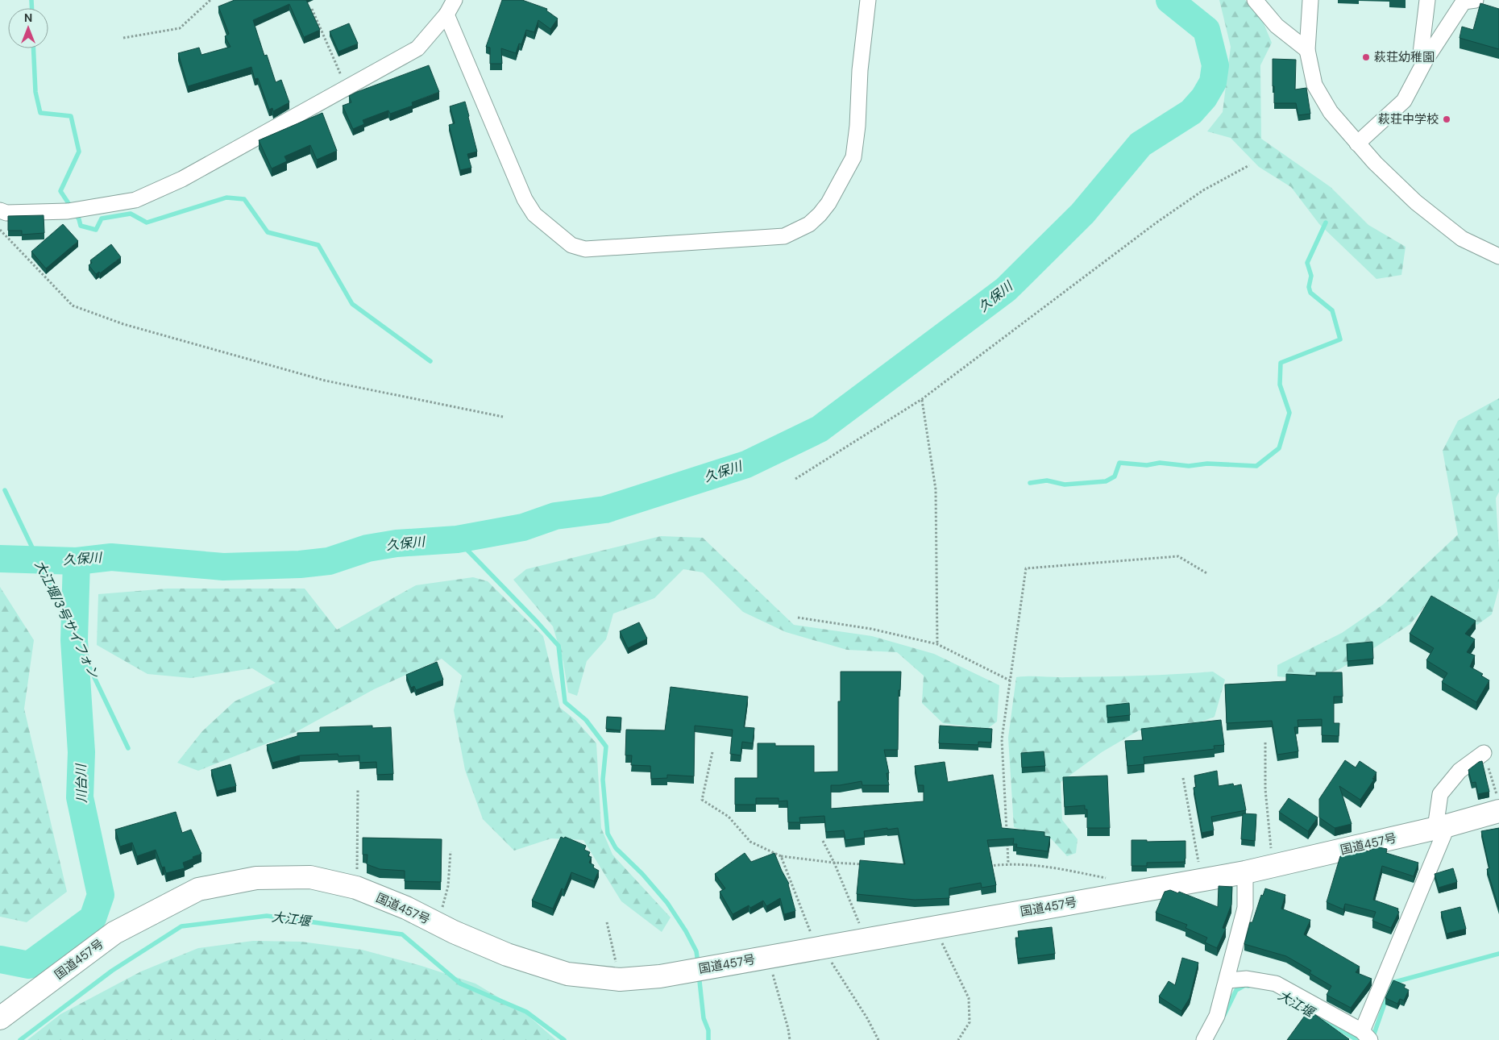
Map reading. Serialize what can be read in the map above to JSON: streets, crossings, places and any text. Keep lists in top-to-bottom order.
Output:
{
  "streets": {
    "highway": ["国道457号"]
  },
  "water": [
    "久保川",
    "大江堰/3号サイフォン",
    "川台川",
    "大江堰"
  ],
  "places": ["萩荘幼稚園", "萩荘中学校"],
  "north": "top"
}
